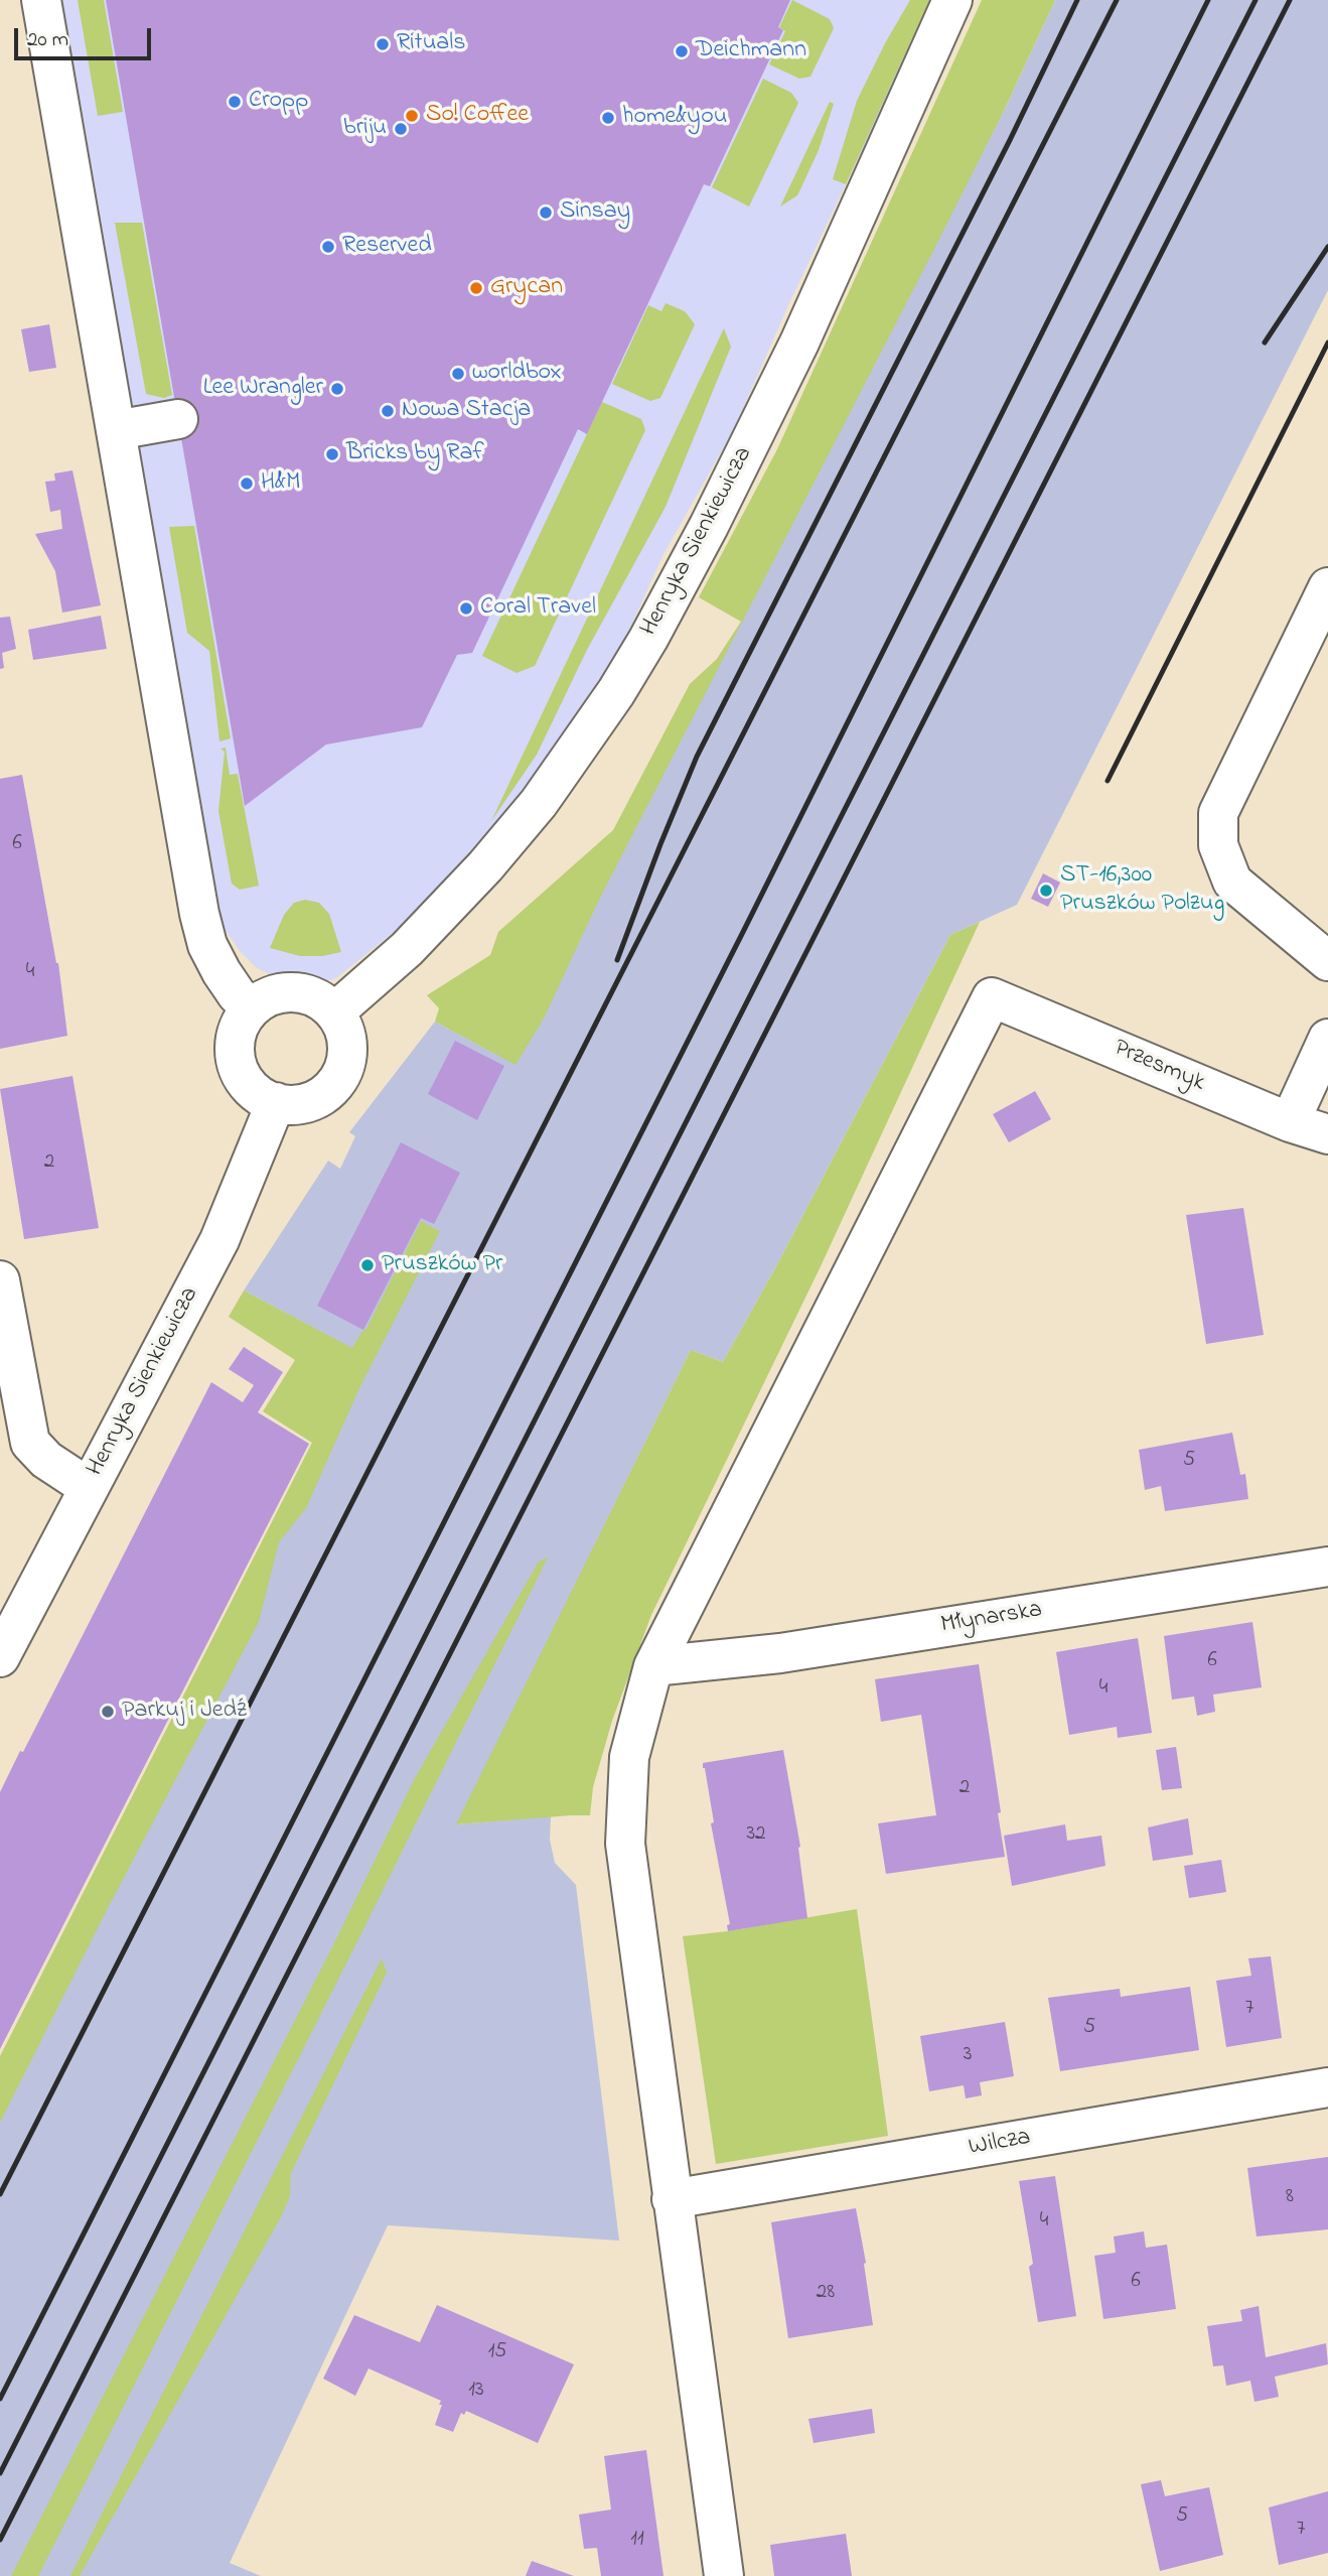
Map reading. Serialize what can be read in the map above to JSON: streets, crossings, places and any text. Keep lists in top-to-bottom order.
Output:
{
  "streets": {
    "street": [
      "Henryka Sienkiewicza",
      "Przesmyk",
      "Młynarska",
      "Wilcza"
    ]
  },
  "crossings": [
    ["Przesmyk", "Młynarska"]
  ],
  "places": [
    "Rituals",
    "Deichmann",
    "Cropp",
    "So! Coffee",
    "home&you",
    "briju",
    "Sinsay",
    "Reserved",
    "Grycan",
    "worldbox",
    "Lee Wrangler",
    "Nowa Stacja",
    "Bricks by Raf",
    "H&M",
    "Coral Travel",
    "ST-16,300 Pruszków Polzug",
    "Pruszków Pr",
    "Parkuj i Jedź"
  ],
  "house_numbers": [
    "6",
    "4",
    "2",
    "5",
    "6",
    "4",
    "2",
    "32",
    "7",
    "5",
    "3",
    "8",
    "4",
    "6",
    "28",
    "15",
    "13",
    "5",
    "7",
    "11"
  ],
  "scale_bar": "20 m"
}
